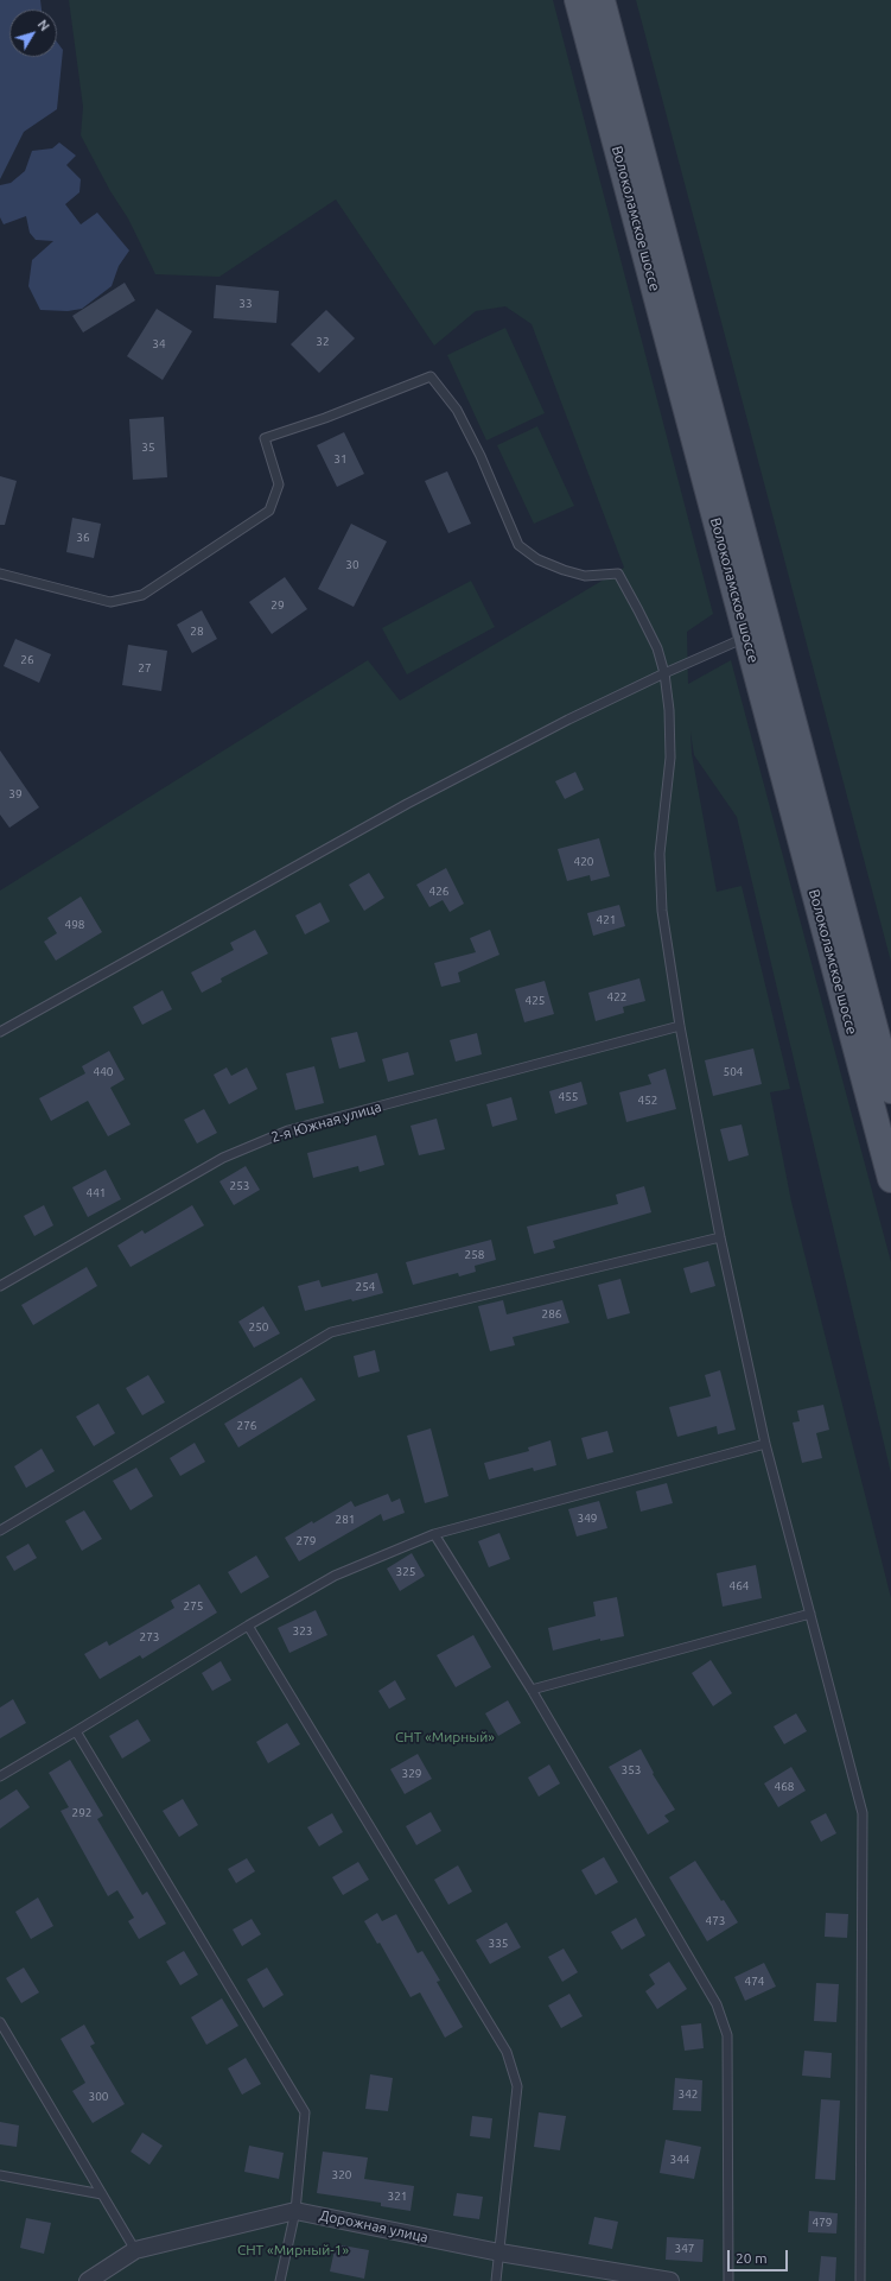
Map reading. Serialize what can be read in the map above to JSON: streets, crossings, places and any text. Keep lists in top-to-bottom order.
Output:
{
  "streets": {
    "main road": ["Волоколамское шоссе"],
    "street": ["Дорожная улица"],
    "lane": ["2-я Южная улица"]
  },
  "parks": ["СНТ «Мирный»", "СНТ «Мирный-1»"],
  "house_numbers": [
    "33",
    "32",
    "34",
    "35",
    "31",
    "36",
    "30",
    "29",
    "28",
    "26",
    "27",
    "39",
    "420",
    "426",
    "421",
    "498",
    "422",
    "425",
    "440",
    "504",
    "455",
    "452",
    "253",
    "441",
    "258",
    "254",
    "286",
    "250",
    "276",
    "349",
    "281",
    "279",
    "325",
    "464",
    "275",
    "323",
    "273",
    "353",
    "329",
    "468",
    "292",
    "473",
    "335",
    "474",
    "342",
    "300",
    "344",
    "320",
    "321",
    "479",
    "347"
  ],
  "scale_bar": "20 m",
  "north": "top right"
}
